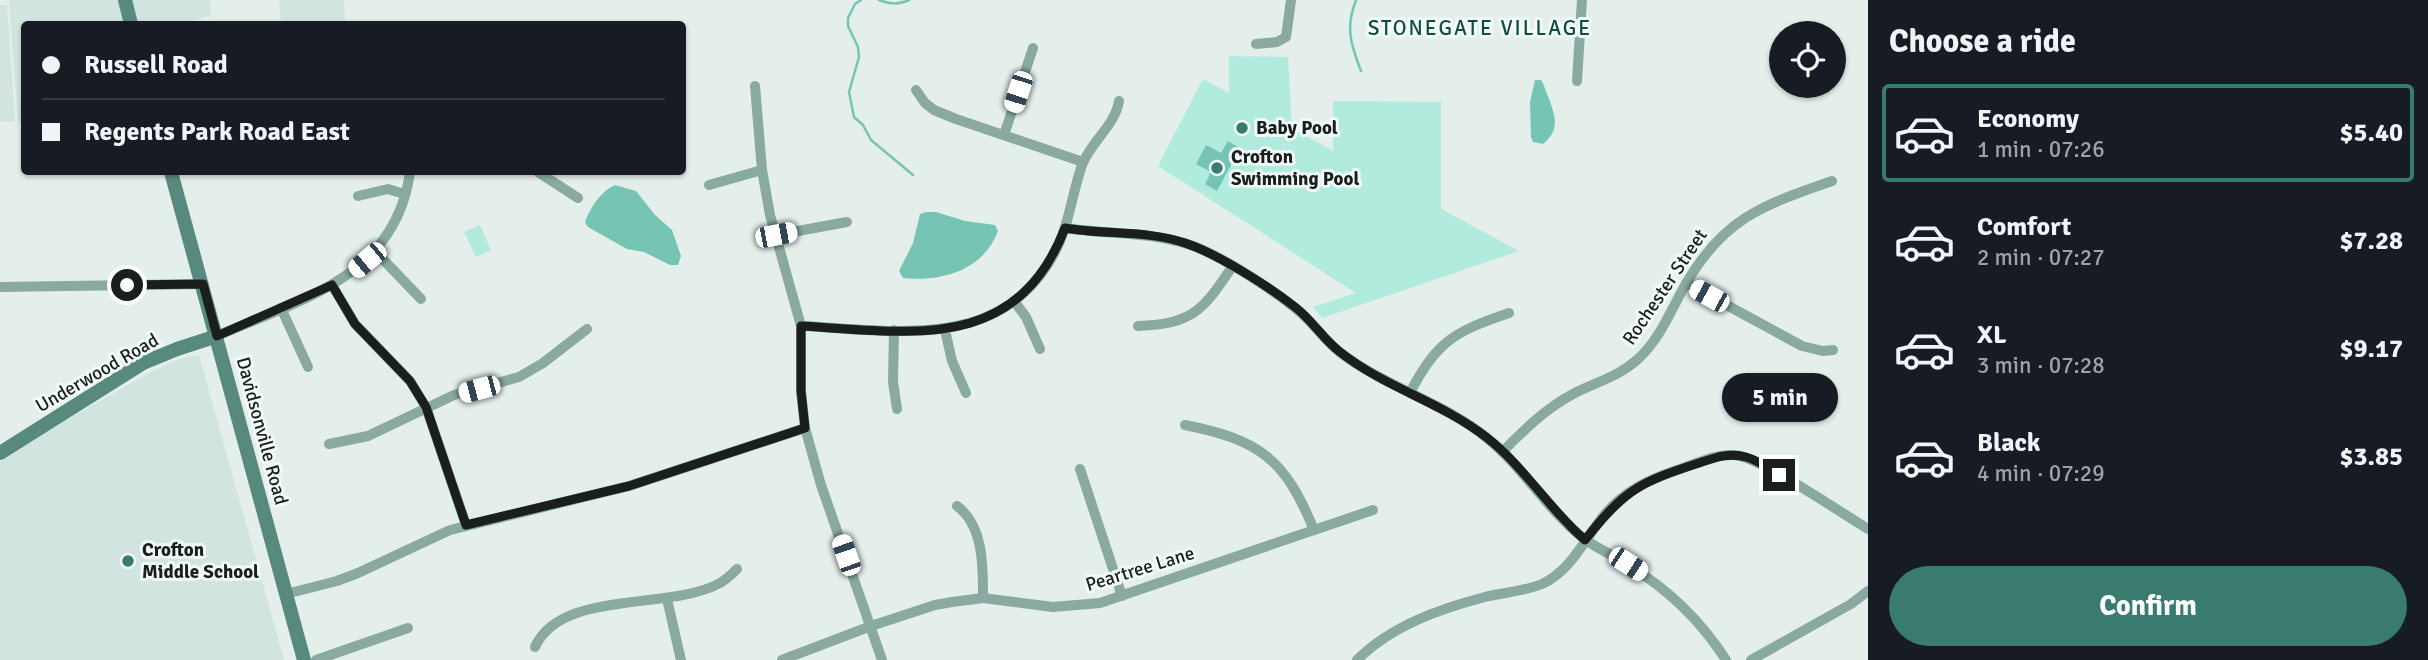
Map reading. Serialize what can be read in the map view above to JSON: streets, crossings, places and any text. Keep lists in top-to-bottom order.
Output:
{
  "streets": {
    "main road": ["Underwood Road", "Davidsonville Road"],
    "street": ["Rochester Street", "Peartree Lane"]
  },
  "crossings": [
    ["Underwood Road", "Davidsonville Road"]
  ],
  "districts": ["STONEGATE VILLAGE"],
  "places": ["Baby Pool", "Crofton Swimming Pool", "Crofton Middle School"],
  "page": {
    "heading": "Choose a ride",
    "banner": ["Russell Road", "Regents Park Road East"],
    "list": [
      {
        "name": "Economy",
        "note": "1 min · 07:26",
        "value": "$5.40"
      },
      {
        "name": "Comfort",
        "note": "2 min · 07:27",
        "value": "$7.28"
      },
      {
        "name": "XL",
        "note": "3 min · 07:28",
        "value": "$9.17"
      },
      {
        "name": "Black",
        "note": "4 min · 07:29",
        "value": "$3.85"
      }
    ],
    "bubble": "5 min",
    "buttons": "Confirm"
  }
}
